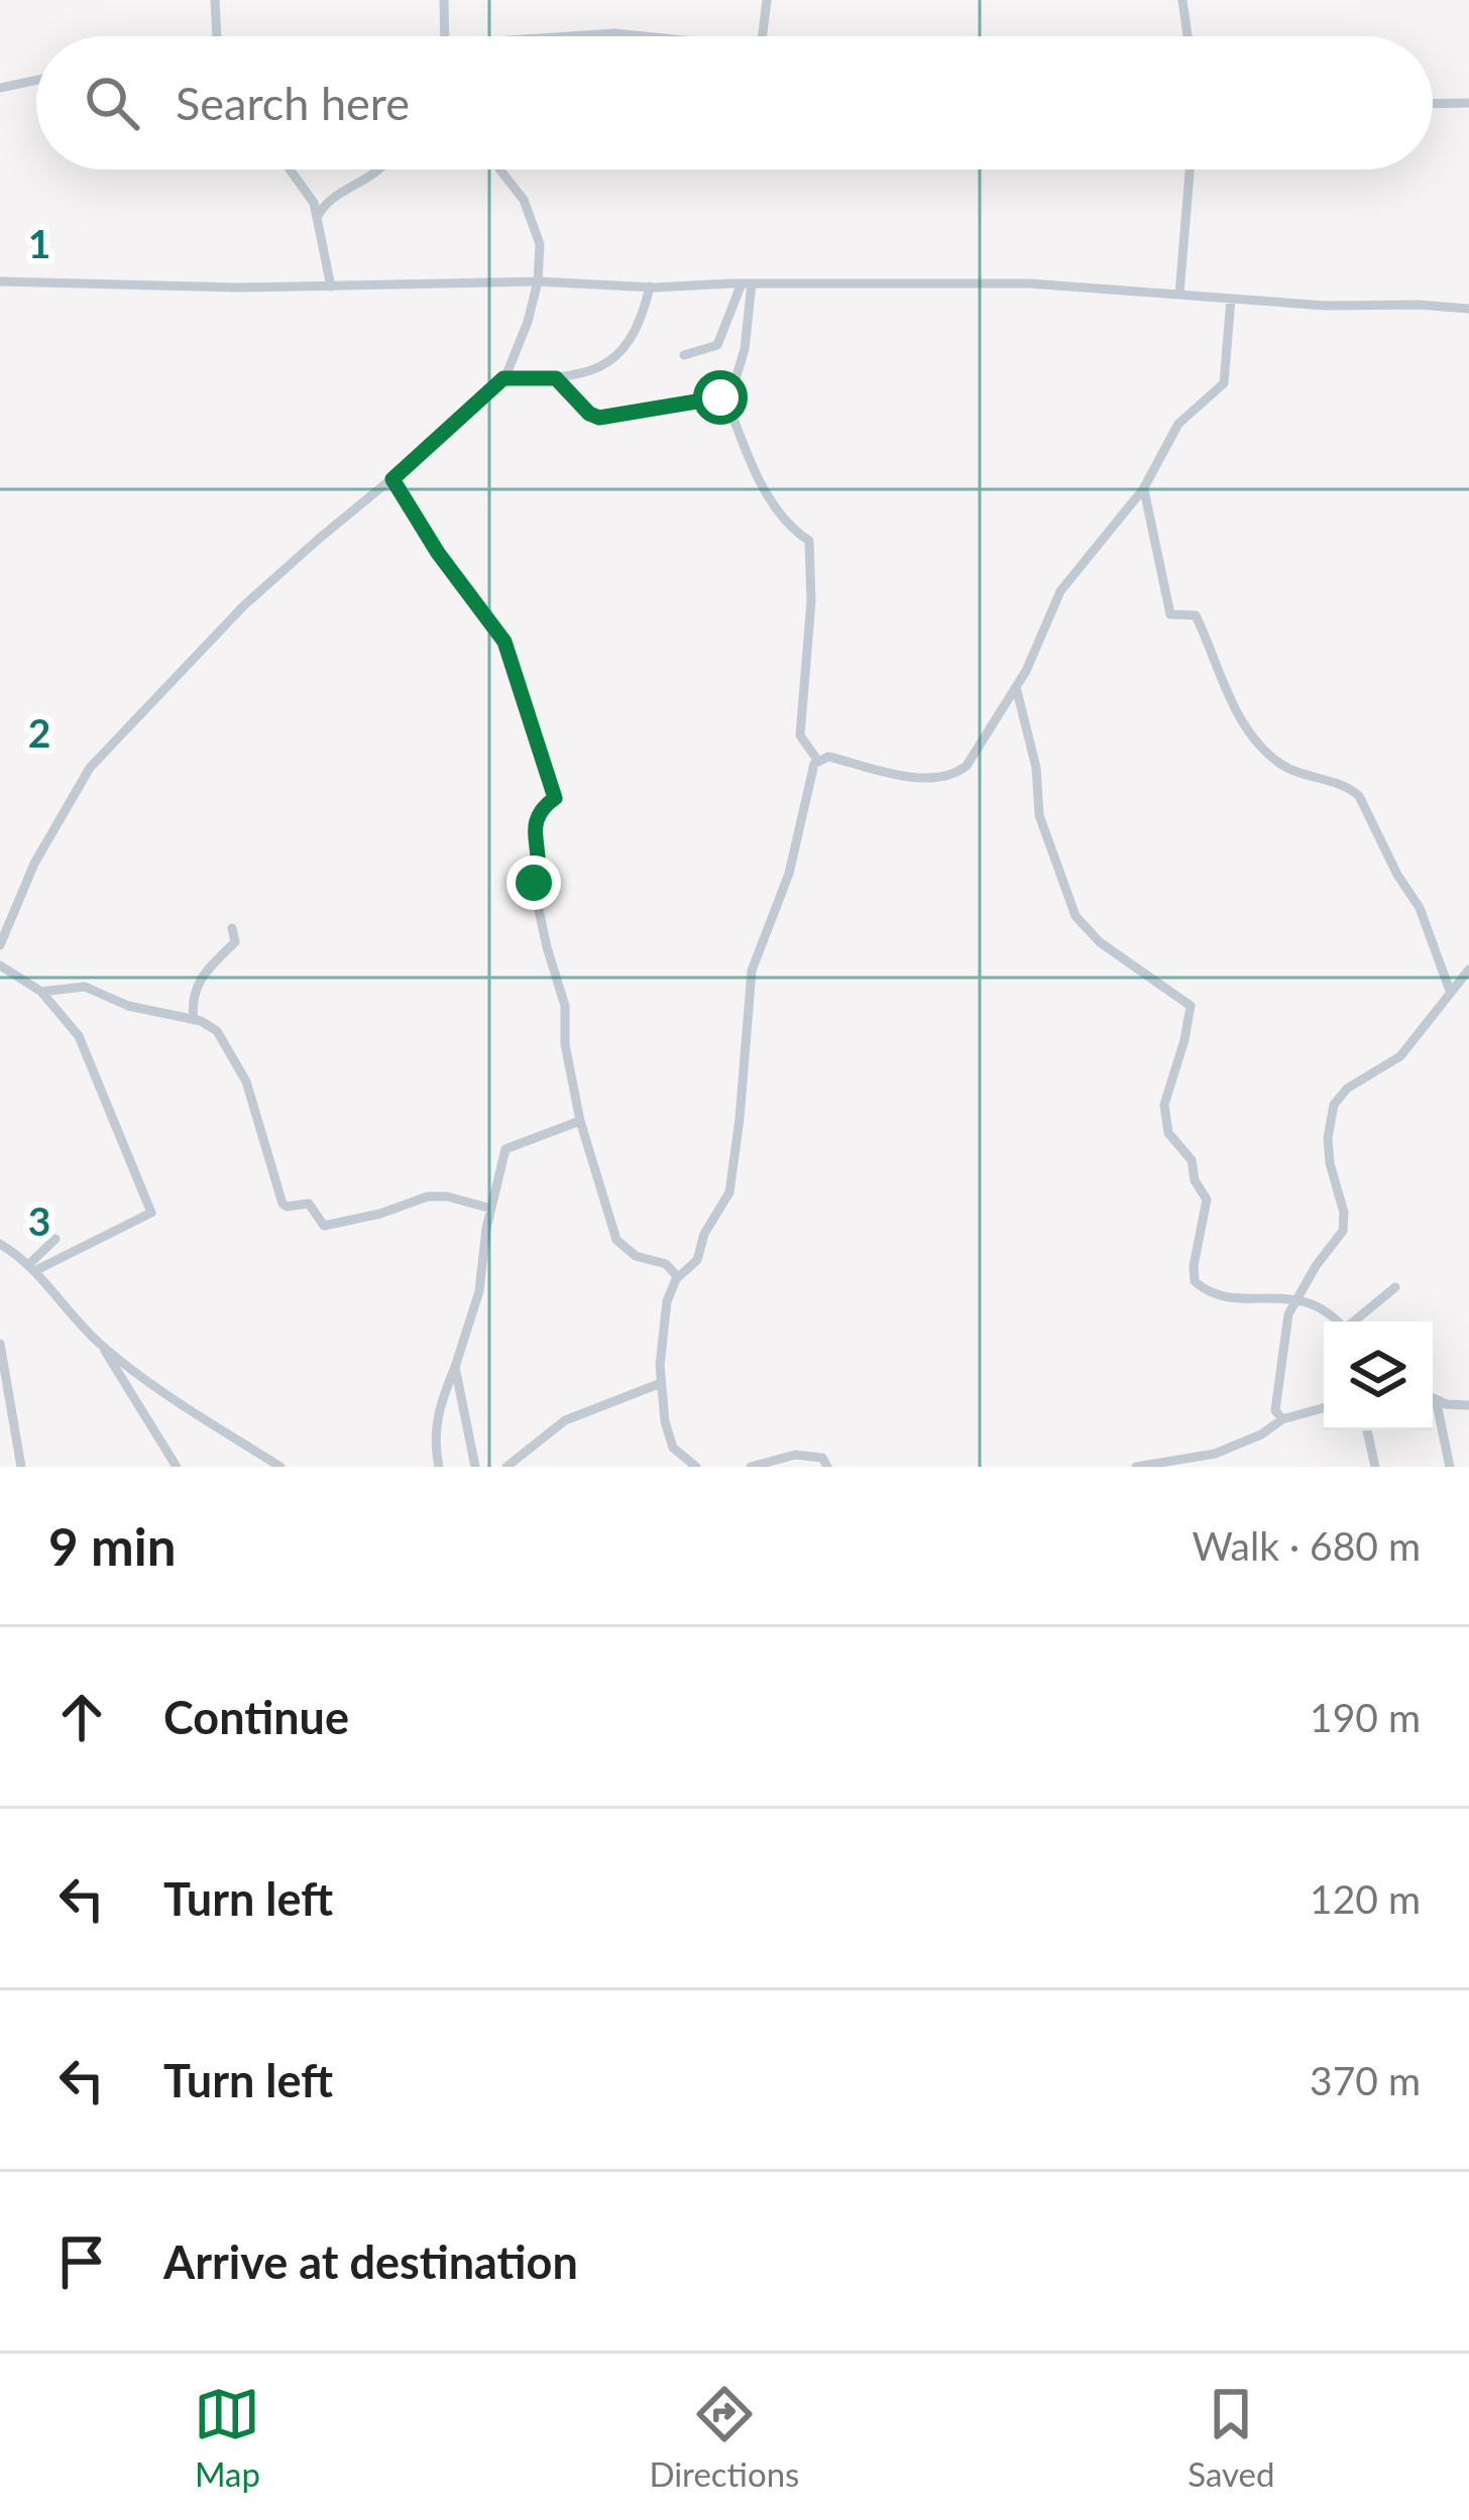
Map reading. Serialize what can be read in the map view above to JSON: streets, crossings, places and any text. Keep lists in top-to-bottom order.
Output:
{
  "page": {
    "search": "Search here",
    "heading": ["9 min", "Walk · 680 m"],
    "list": [
      ["Continue", "190 m"],
      ["Turn left", "120 m"],
      ["Turn left", "370 m"],
      "Arrive at destination"
    ],
    "nav": ["Map", "Directions", "Saved"]
  },
  "grid": {
    "rows": ["1", "2", "3"]
  }
}
